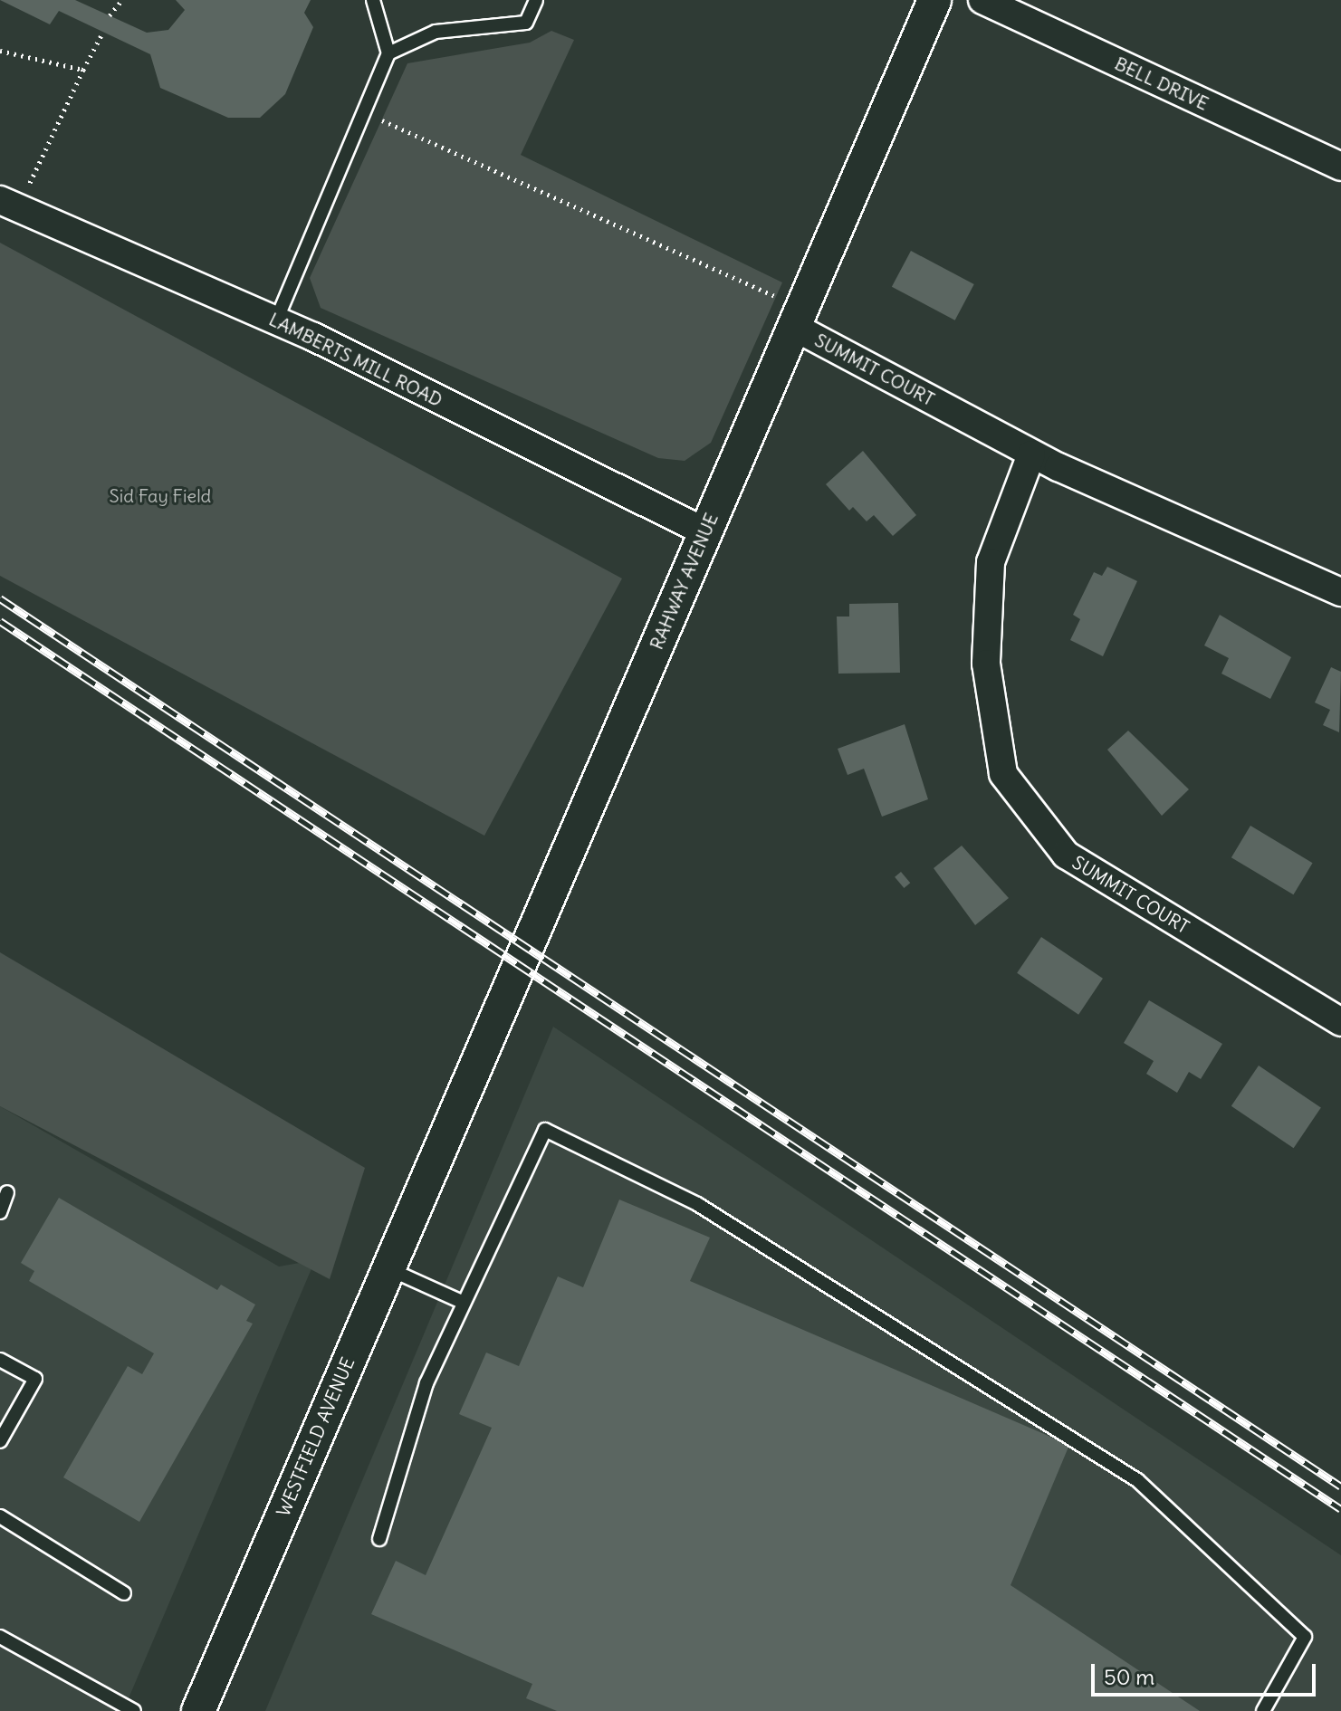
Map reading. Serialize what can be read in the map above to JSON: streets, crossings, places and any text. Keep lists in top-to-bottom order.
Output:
{
  "streets": {
    "street": [
      "BELL DRIVE",
      "LAMBERTS MILL ROAD",
      "SUMMIT COURT",
      "RAHWAY AVENUE",
      "WESTFIELD AVENUE"
    ]
  },
  "crossings": [
    ["LAMBERTS MILL ROAD", "RAHWAY AVENUE"],
    ["SUMMIT COURT", "RAHWAY AVENUE"],
    ["RAHWAY AVENUE", "WESTFIELD AVENUE"]
  ],
  "parks": ["Sid Fay Field"],
  "scale_bar": "50 m"
}
